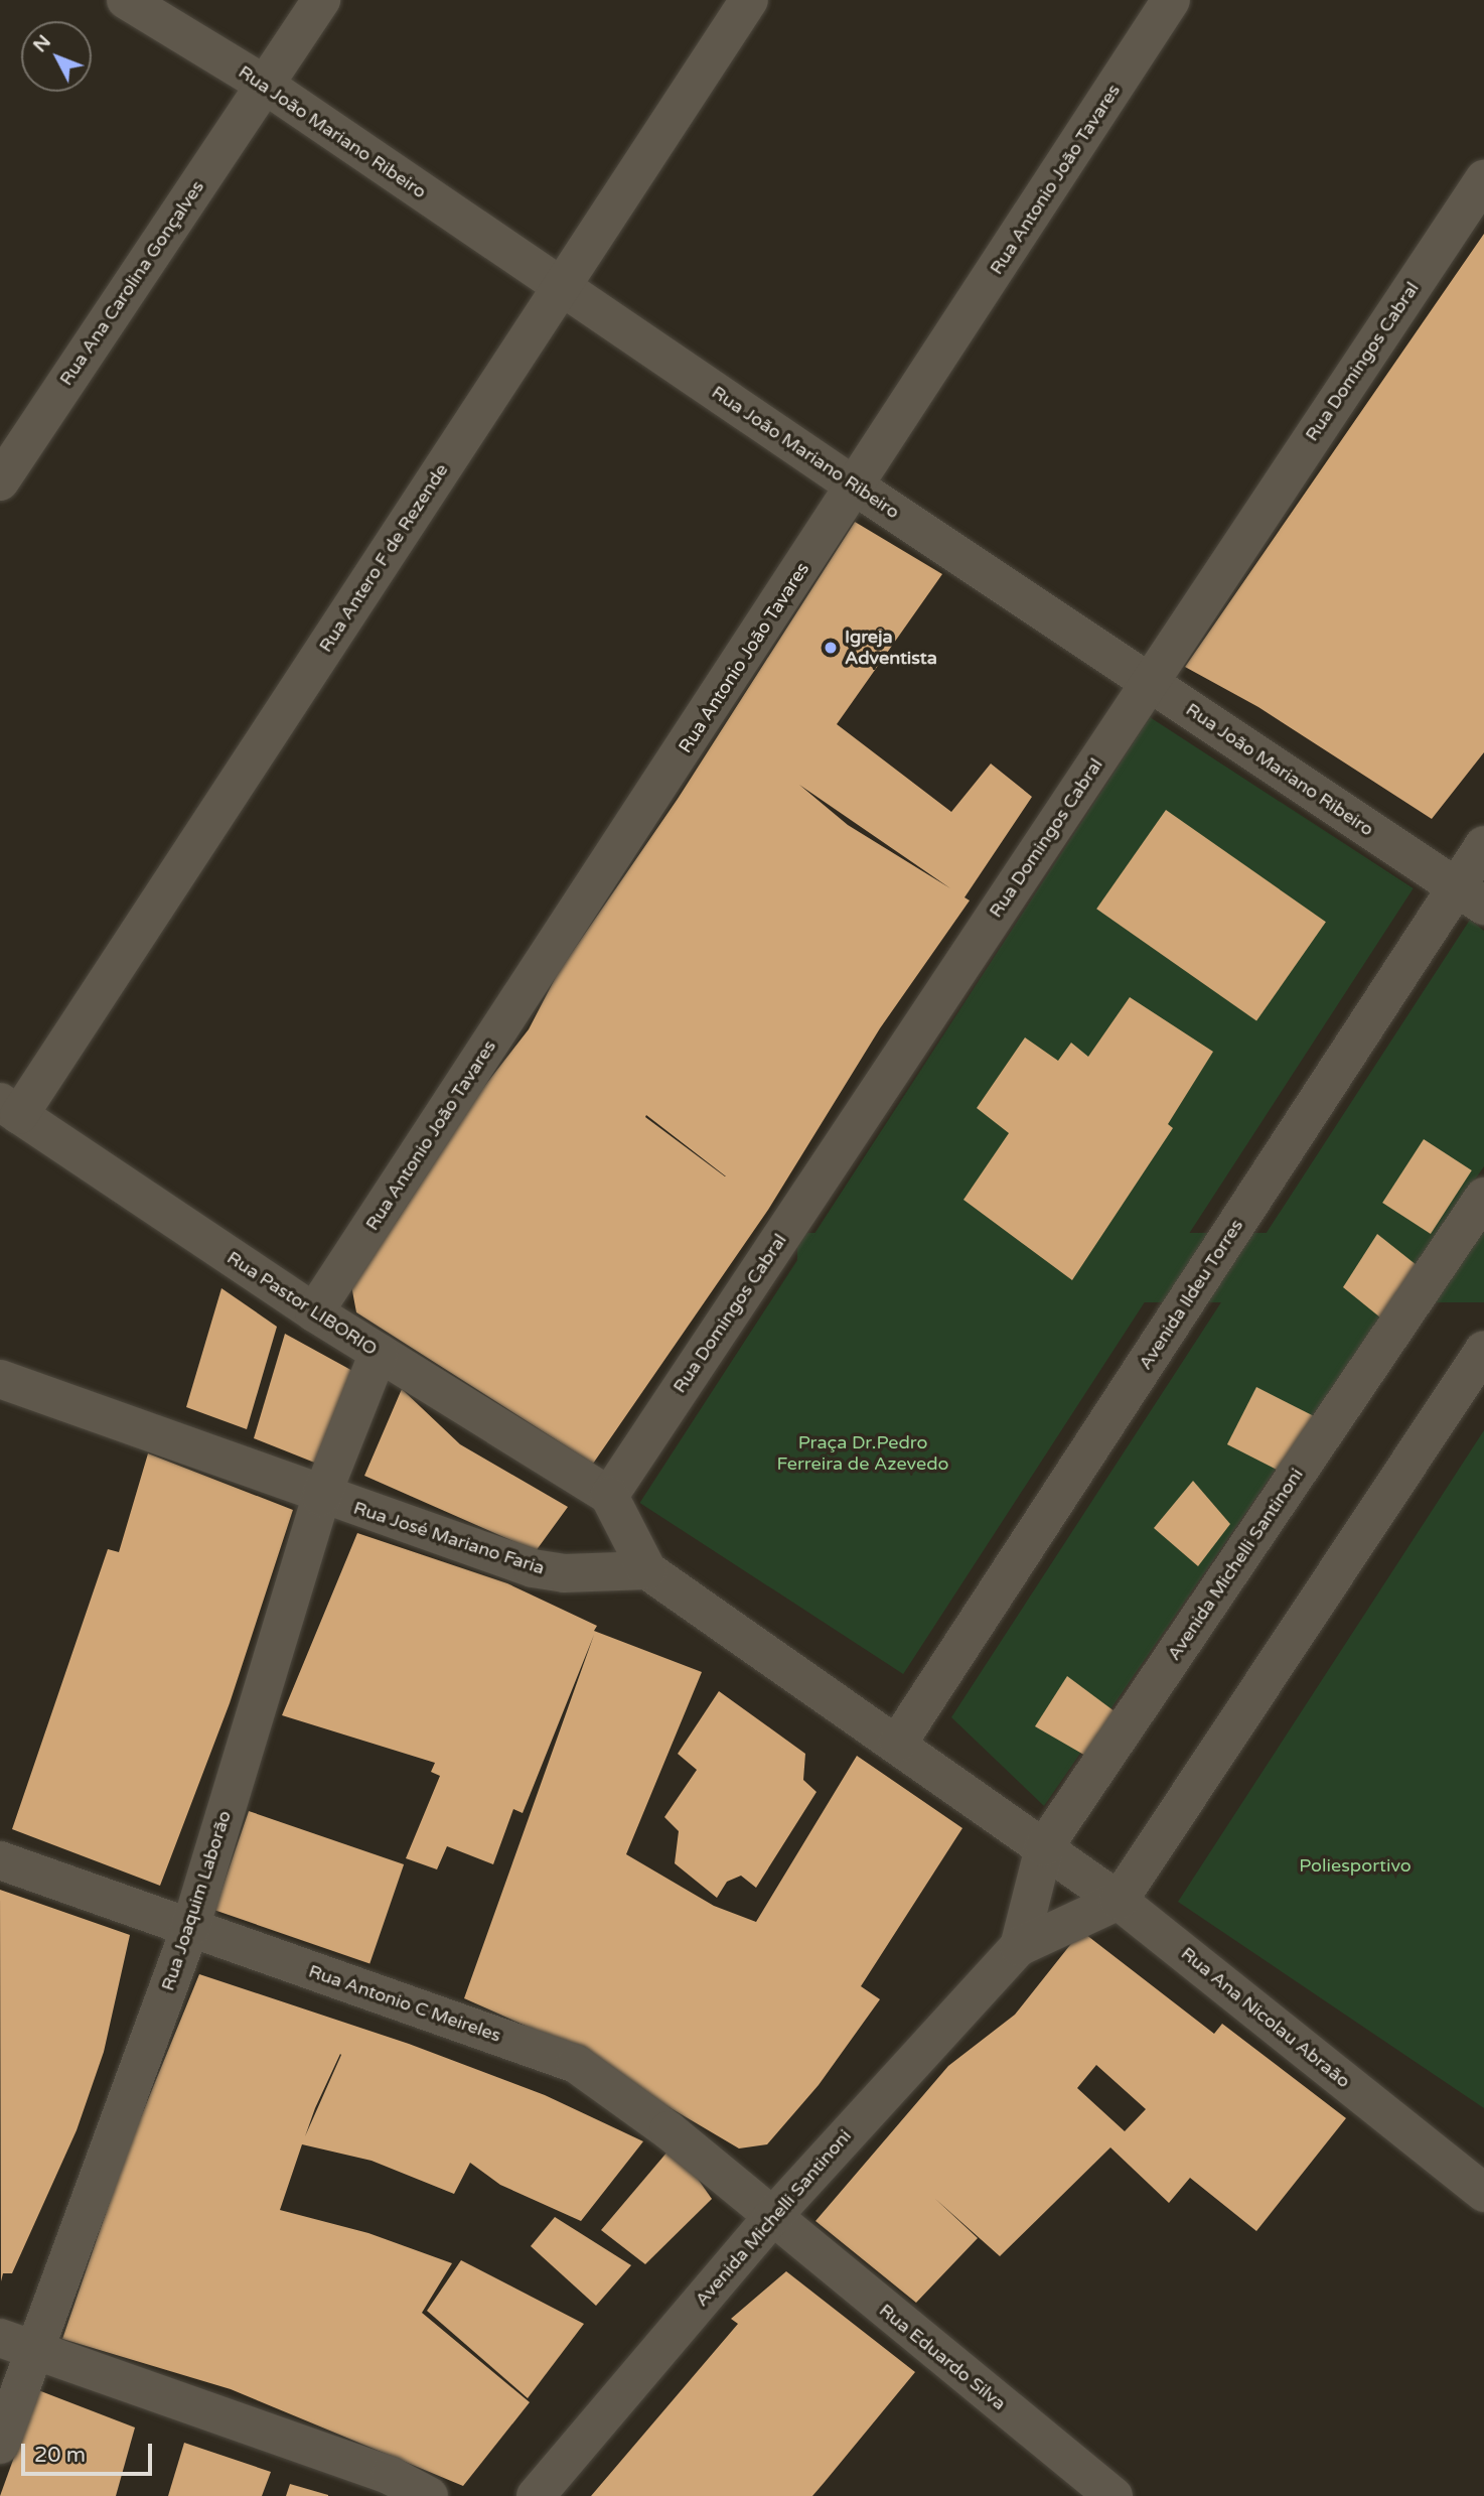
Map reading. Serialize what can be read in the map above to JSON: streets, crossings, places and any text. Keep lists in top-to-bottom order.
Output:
{
  "streets": {
    "street": [
      "Rua João Mariano Ribeiro",
      "Rua Antonio João Tavares",
      "Rua Ana Carolina Gonçalves",
      "Rua Domingos Cabral",
      "Rua Antero F de Rezende",
      "Avenida Ildeu Torres",
      "Rua Pastor LIBORIO",
      "Rua José Mariano Faria",
      "Avenida Michelli Santinoni",
      "Rua Joaquim Laborão",
      "Rua Antonio C Meireles",
      "Rua Ana Nicolau Abraão",
      "Rua Eduardo Silva"
    ]
  },
  "crossings": [
    ["Rua João Mariano Ribeiro", "Rua Antonio João Tavares"],
    ["Rua João Mariano Ribeiro", "Rua Ana Carolina Gonçalves"],
    ["Rua João Mariano Ribeiro", "Rua Domingos Cabral"],
    ["Rua João Mariano Ribeiro", "Rua Antero F de Rezende"],
    ["Rua João Mariano Ribeiro", "Avenida Ildeu Torres"],
    ["Rua Antonio João Tavares", "Rua Pastor LIBORIO"],
    ["Rua Domingos Cabral", "Rua Pastor LIBORIO"],
    ["Rua Antero F de Rezende", "Rua Pastor LIBORIO"],
    ["Rua Pastor LIBORIO", "Rua Joaquim Laborão"],
    ["Rua José Mariano Faria", "Rua Joaquim Laborão"],
    ["Avenida Michelli Santinoni", "Rua Antonio C Meireles"],
    ["Avenida Michelli Santinoni", "Rua Ana Nicolau Abraão"],
    ["Avenida Michelli Santinoni", "Rua Eduardo Silva"],
    ["Rua Joaquim Laborão", "Rua Antonio C Meireles"],
    ["Rua Antonio C Meireles", "Rua Eduardo Silva"]
  ],
  "parks": ["Praça Dr.Pedro Ferreira de Azevedo", "Poliesportivo"],
  "places": ["Igreja Adventista"],
  "scale_bar": "20 m",
  "north": "top left"
}
